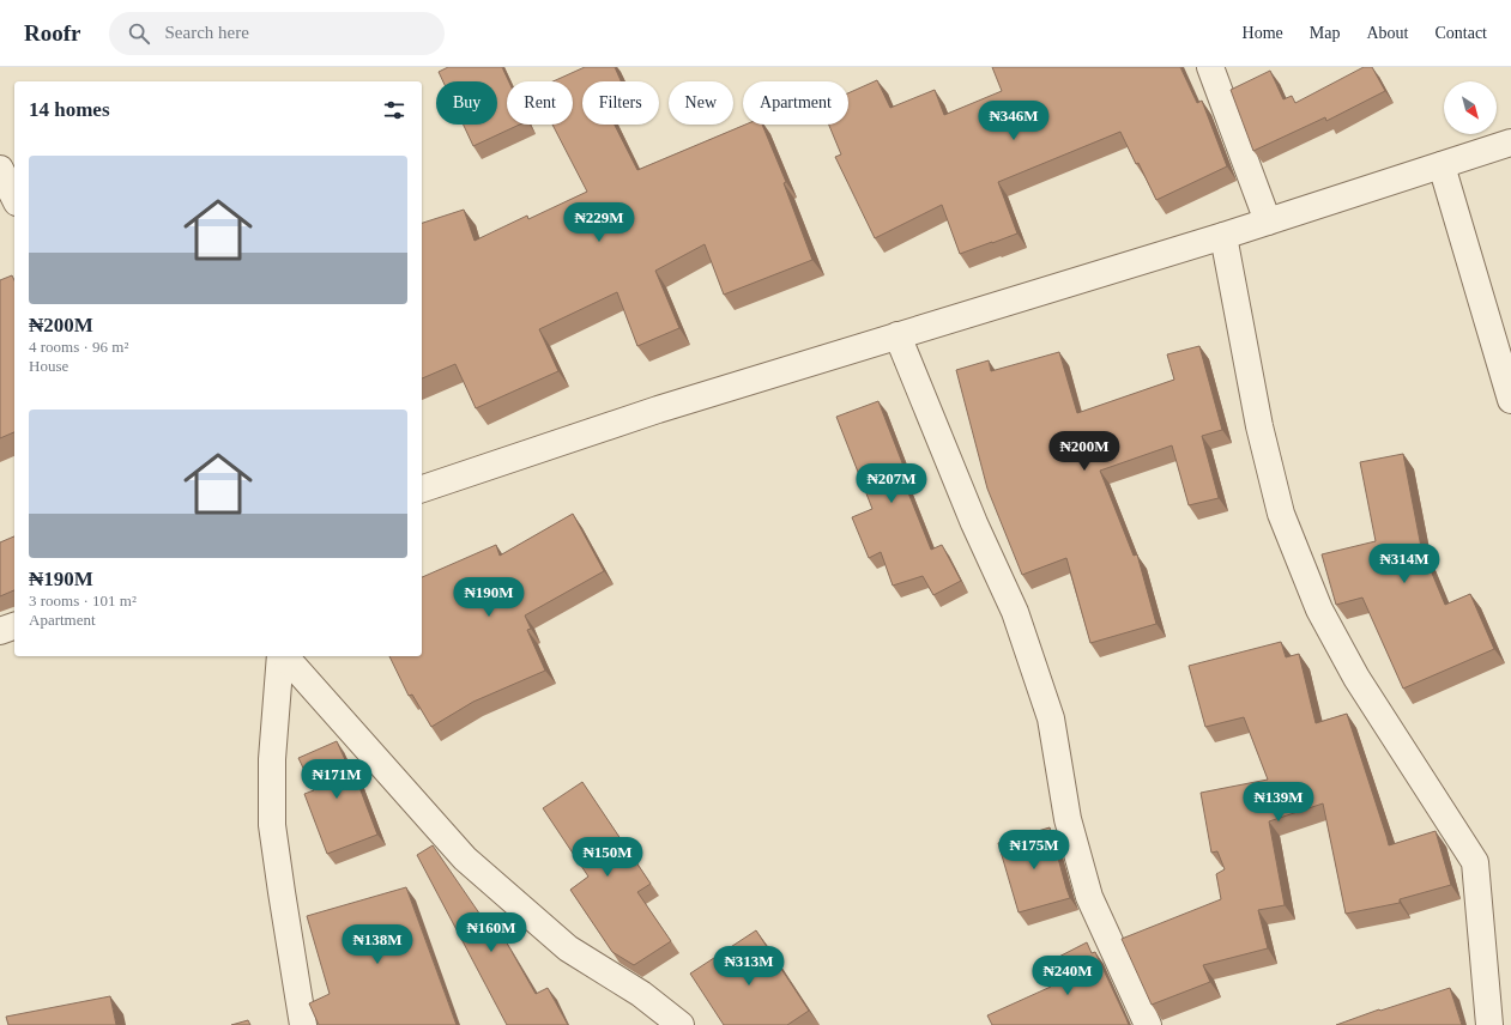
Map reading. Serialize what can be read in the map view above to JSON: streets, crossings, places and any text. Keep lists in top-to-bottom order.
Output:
{
  "north": "bottom right",
  "page": {
    "header": "Roofr",
    "search": "Search here",
    "nav": [
      "Home",
      "Map",
      "About",
      "Contact"
    ],
    "chip": [
      "Buy",
      "Rent",
      "Filters",
      "New",
      "Apartment"
    ],
    "heading": "14 homes",
    "price": [
      "₦346M",
      "₦229M",
      "₦200M",
      "₦207M",
      "₦314M",
      "₦190M",
      "₦171M",
      "₦139M",
      "₦175M",
      "₦150M",
      "₦160M",
      "₦138M",
      "₦313M",
      "₦240M"
    ],
    "list": [
      {
        "name": "₦200M",
        "note": "4 rooms · 96 m² · House"
      },
      {
        "name": "₦190M",
        "note": "3 rooms · 101 m² · Apartment"
      }
    ]
  }
}
